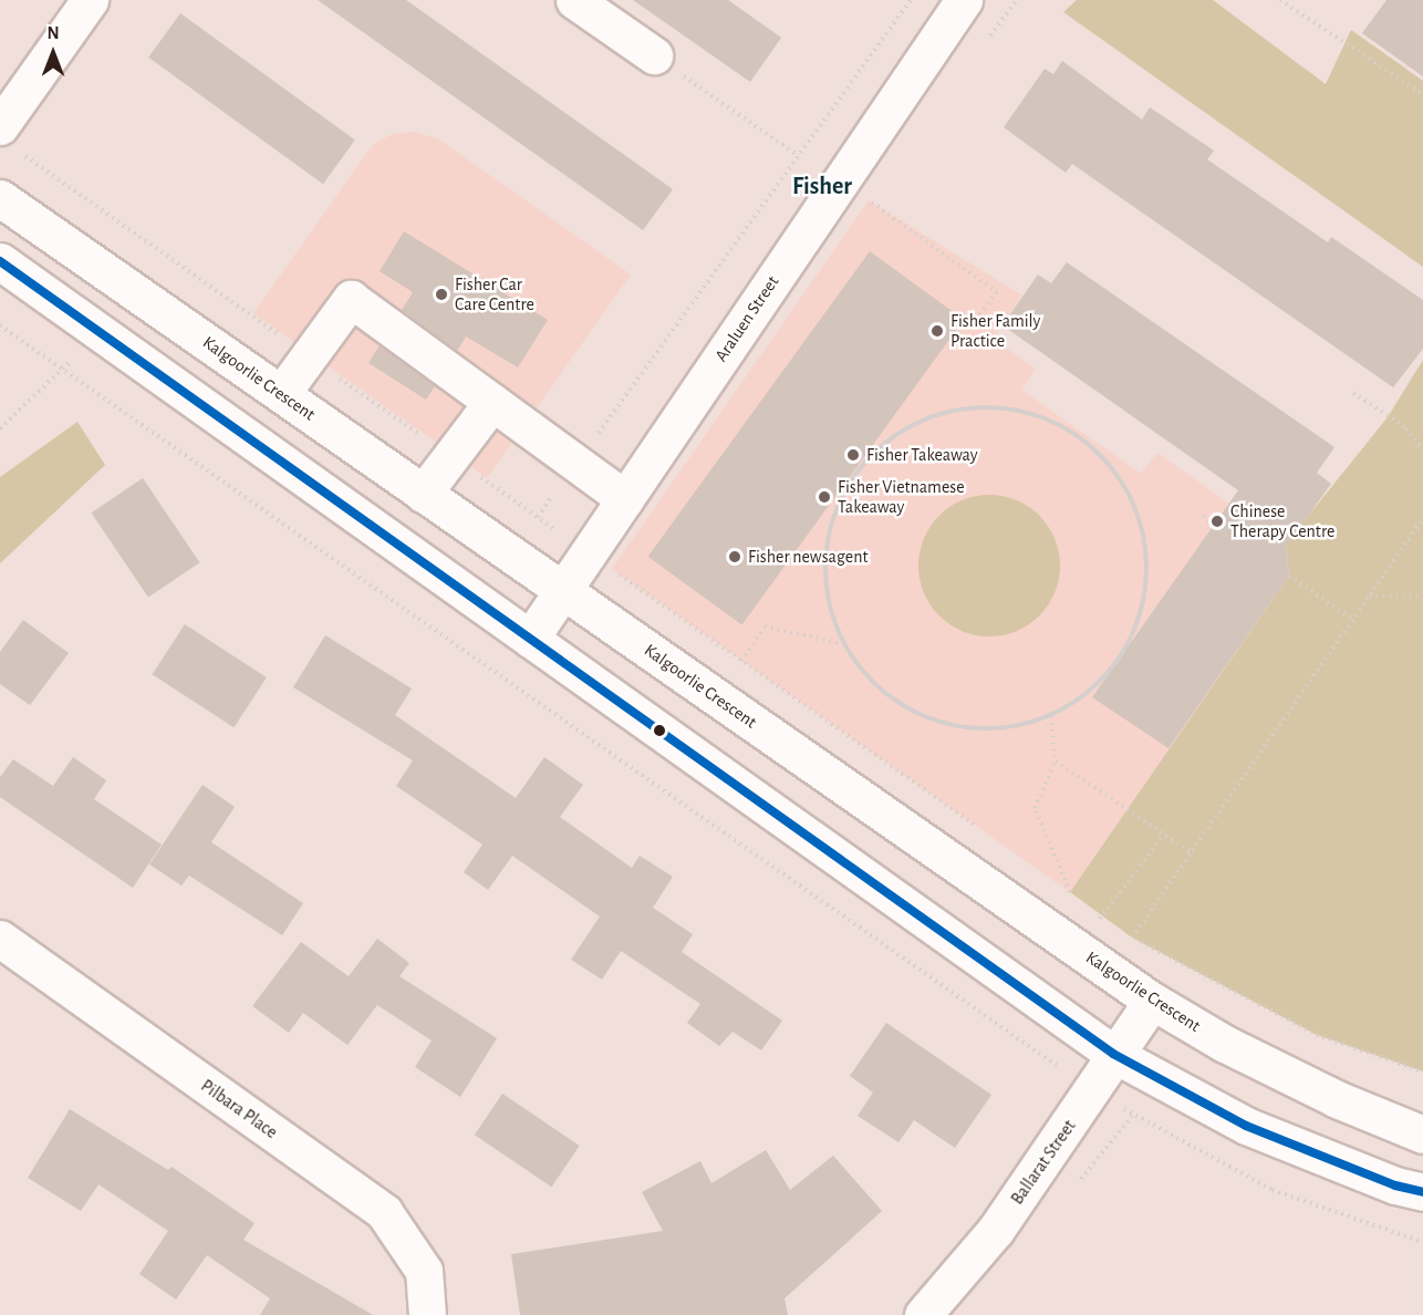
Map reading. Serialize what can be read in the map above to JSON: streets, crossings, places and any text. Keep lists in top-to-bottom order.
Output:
{
  "streets": {
    "street": [
      "Araluen Street",
      "Kalgoorlie Crescent",
      "Pilbara Place",
      "Ballarat Street"
    ]
  },
  "crossings": [
    ["Araluen Street", "Kalgoorlie Crescent"],
    ["Kalgoorlie Crescent", "Ballarat Street"]
  ],
  "districts": ["Fisher"],
  "places": [
    "Fisher Car Care Centre",
    "Fisher Family Practice",
    "Fisher Takeaway",
    "Fisher Vietnamese Takeaway",
    "Chinese Therapy Centre",
    "Fisher newsagent"
  ],
  "north": "top"
}
